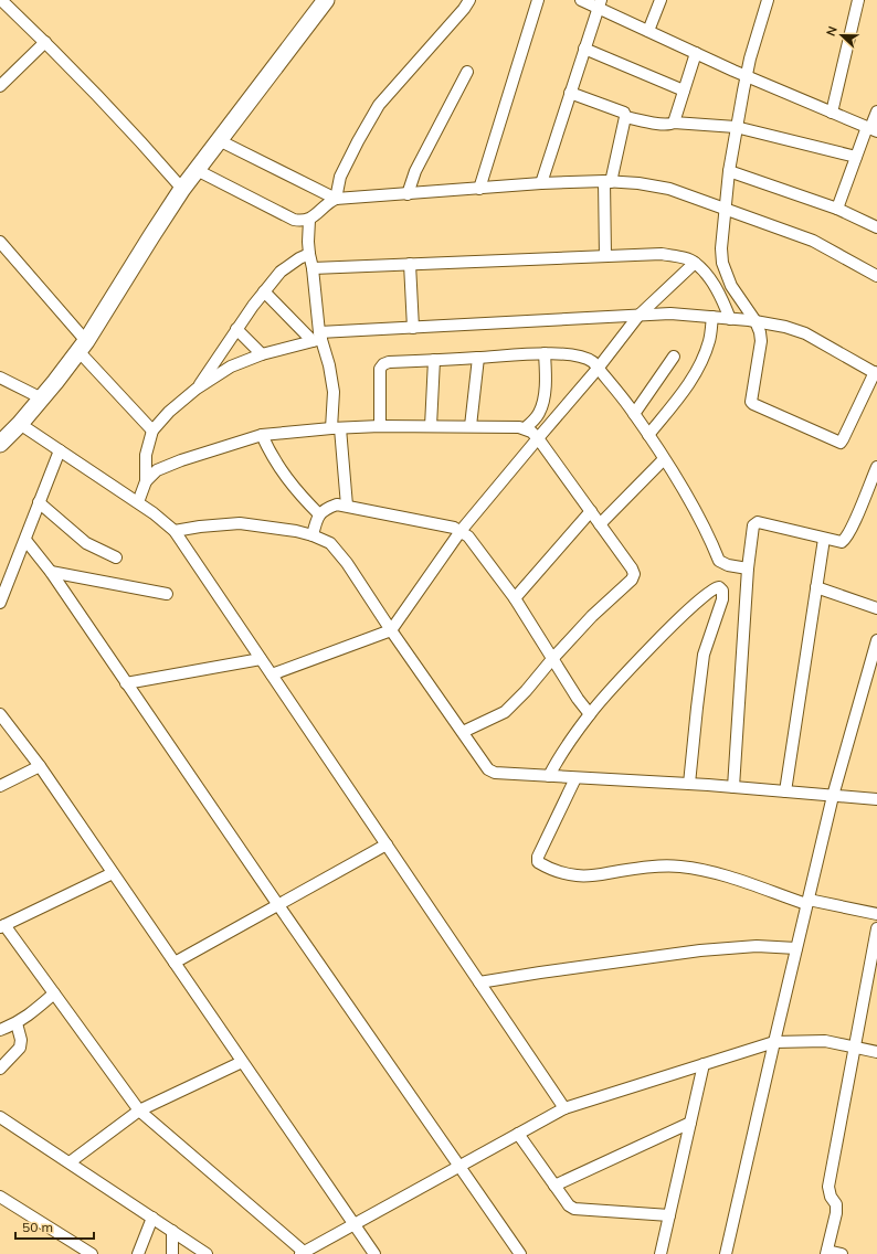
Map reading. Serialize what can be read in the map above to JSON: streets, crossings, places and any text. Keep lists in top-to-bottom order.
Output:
{
  "scale_bar": "50 m",
  "north": "left"
}
